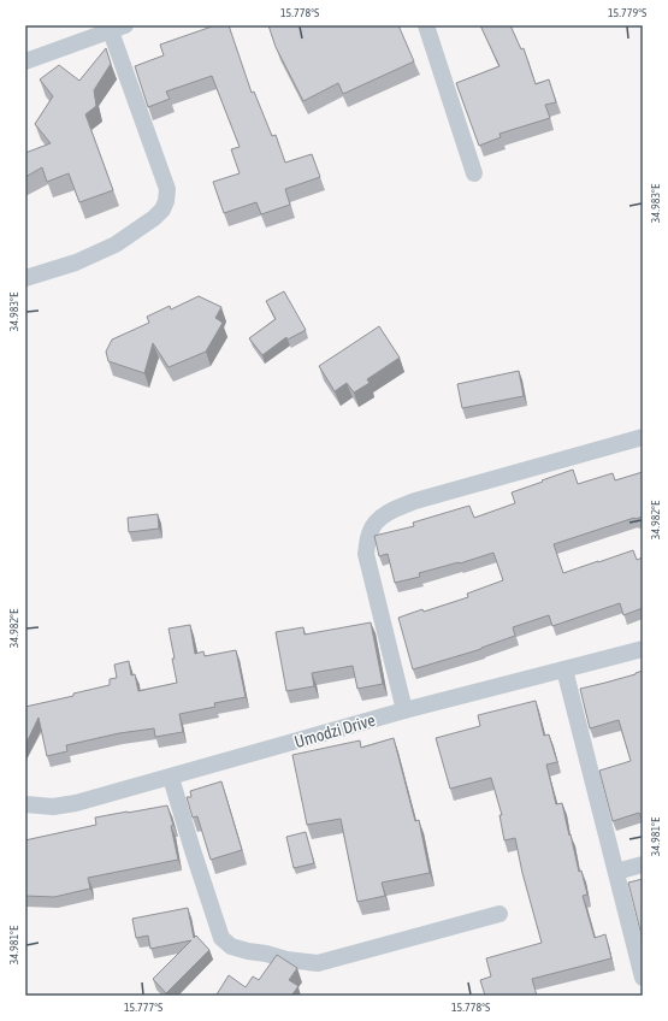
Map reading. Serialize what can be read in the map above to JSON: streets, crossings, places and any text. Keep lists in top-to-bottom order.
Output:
{
  "streets": {
    "street": ["Umodzi Drive"]
  },
  "coordinates": [
    "15.778°S",
    "15.779°S",
    "34.983°E",
    "34.982°E",
    "34.981°E",
    "15.777°S"
  ]
}
